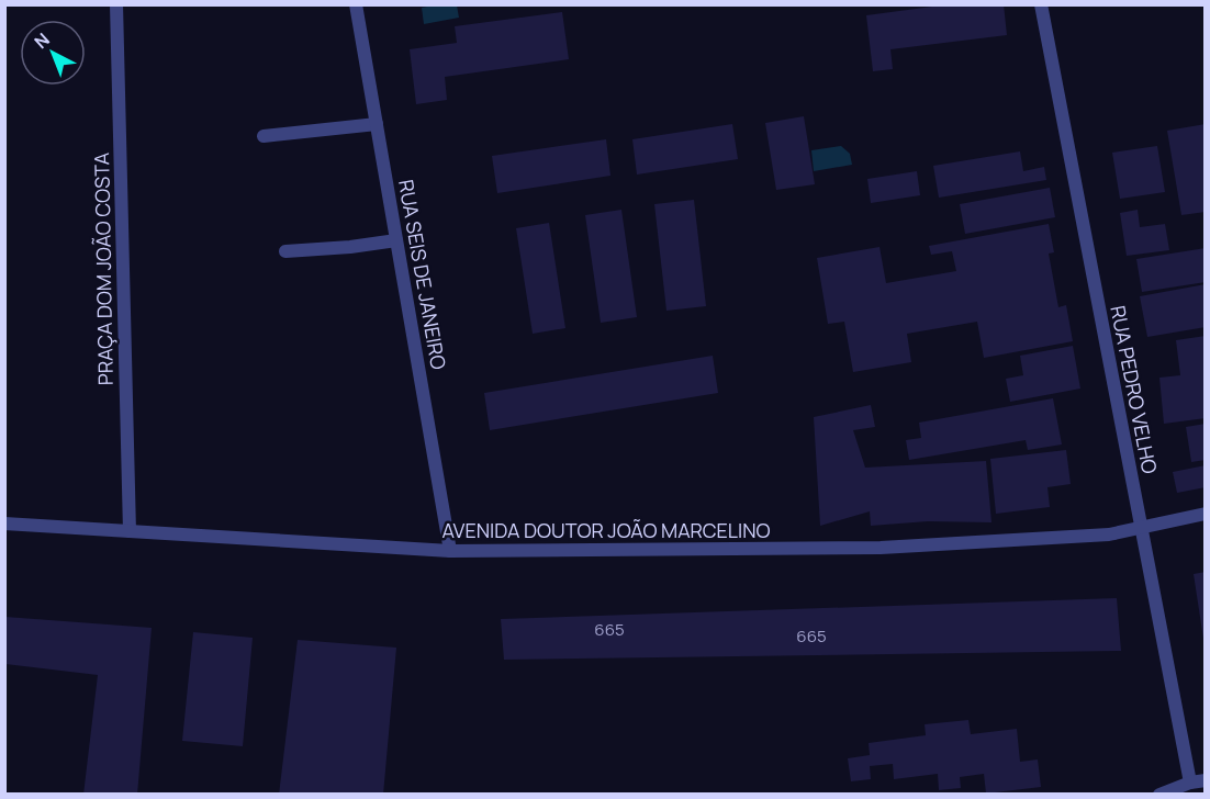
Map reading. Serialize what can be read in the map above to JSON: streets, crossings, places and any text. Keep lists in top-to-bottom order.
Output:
{
  "streets": {
    "street": [
      "PRAÇA DOM JOÃO COSTA",
      "RUA SEIS DE JANEIRO",
      "RUA PEDRO VELHO",
      "AVENIDA DOUTOR JOÃO MARCELINO"
    ]
  },
  "crossings": [
    ["PRAÇA DOM JOÃO COSTA", "AVENIDA DOUTOR JOÃO MARCELINO"],
    ["RUA SEIS DE JANEIRO", "AVENIDA DOUTOR JOÃO MARCELINO"],
    ["RUA PEDRO VELHO", "AVENIDA DOUTOR JOÃO MARCELINO"]
  ],
  "house_numbers": ["665", "665"],
  "north": "top left"
}
